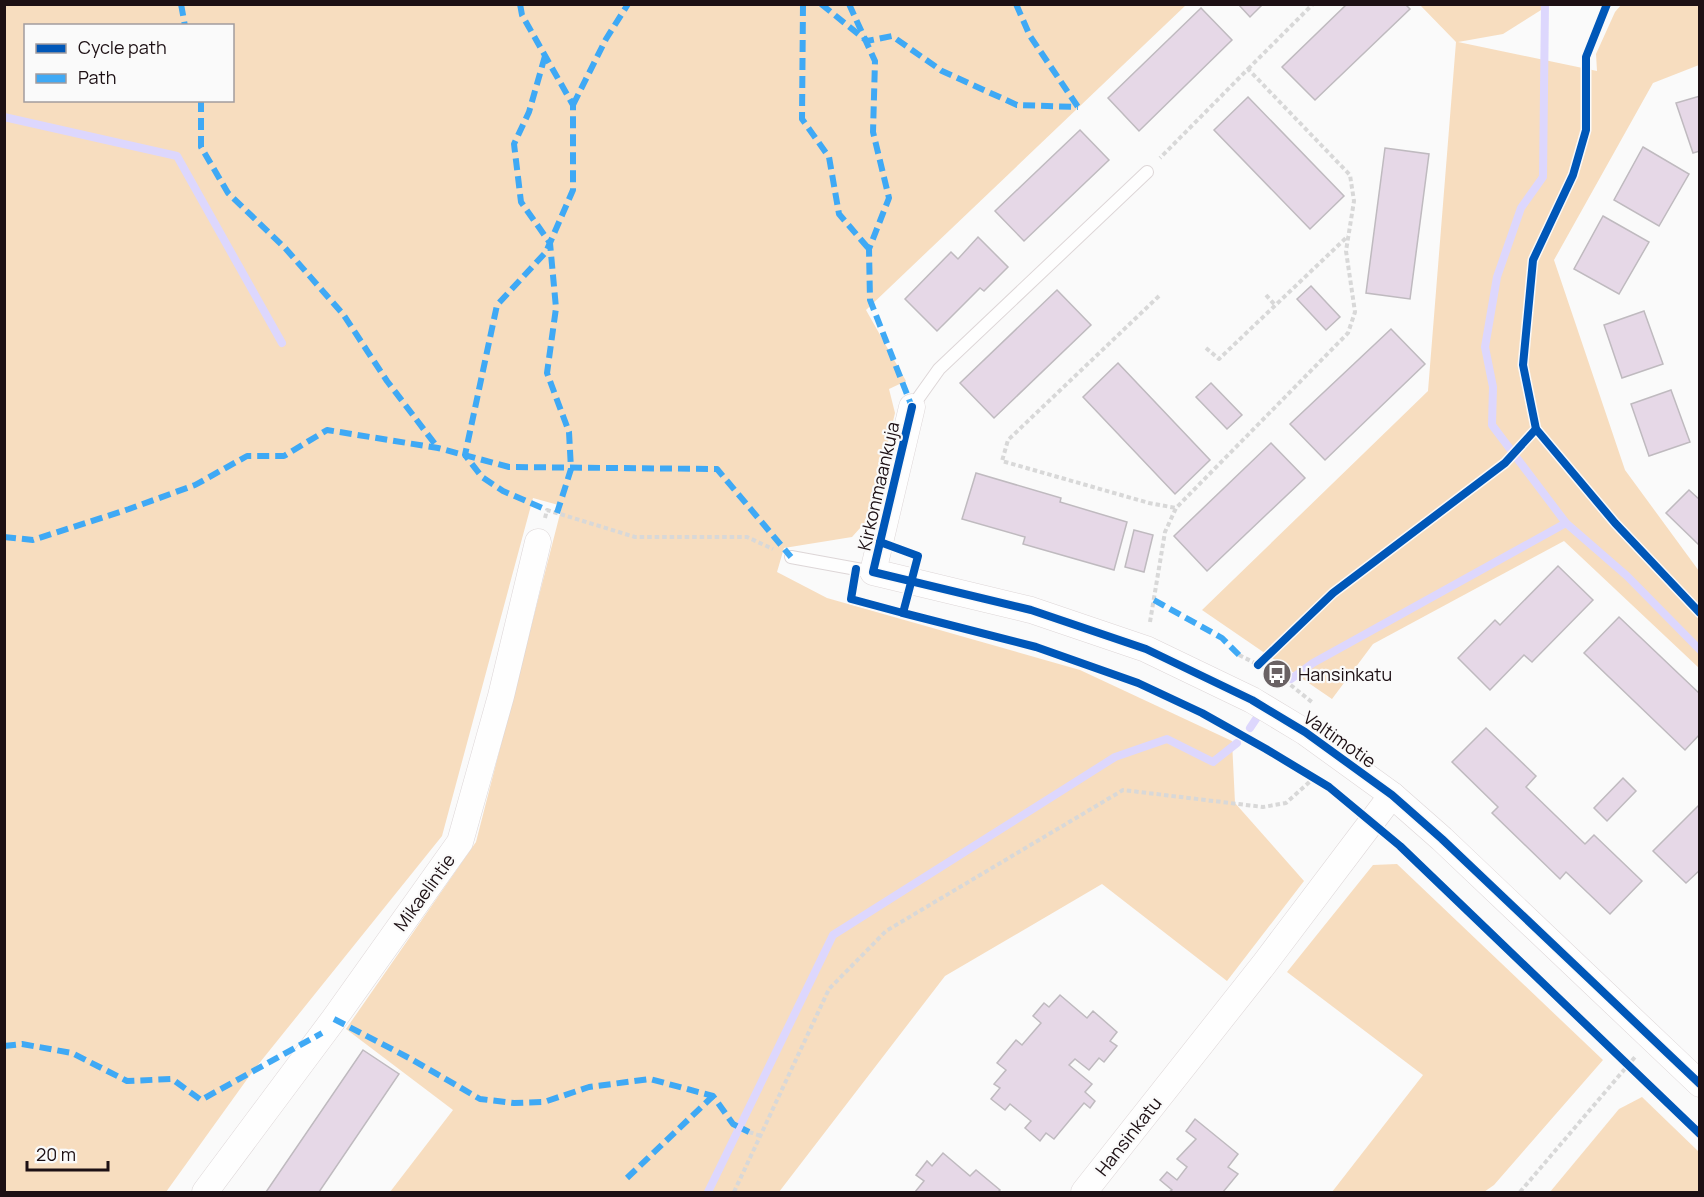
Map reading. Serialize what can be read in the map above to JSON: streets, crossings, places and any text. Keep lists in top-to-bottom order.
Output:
{
  "streets": {
    "street": [
      "Kirkonmaankuja",
      "Valtimotie",
      "Mikaelintie",
      "Hansinkatu"
    ]
  },
  "crossings": [
    ["Kirkonmaankuja", "Valtimotie"],
    ["Valtimotie", "Hansinkatu"]
  ],
  "places": {
    "bus stop": ["Hansinkatu"]
  },
  "legend": ["Cycle path", "Path"],
  "scale_bar": "20 m"
}
